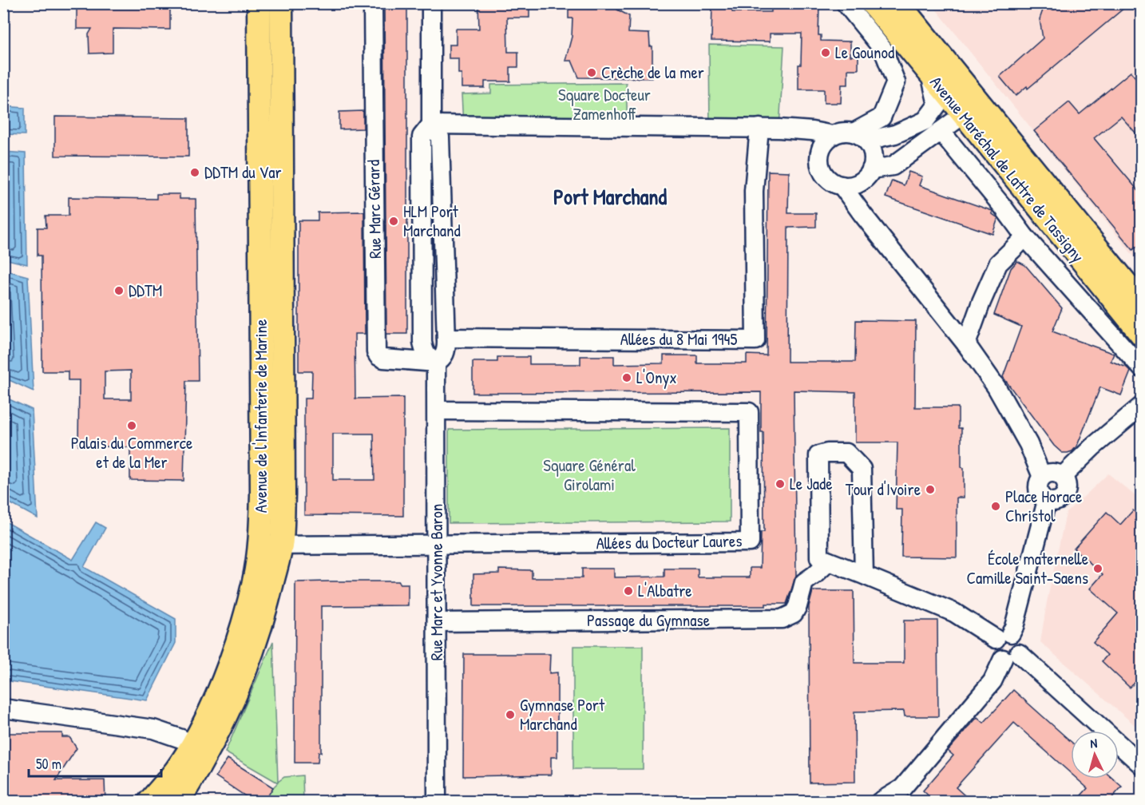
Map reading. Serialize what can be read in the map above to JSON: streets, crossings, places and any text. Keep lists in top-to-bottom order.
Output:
{
  "streets": {
    "main road": ["Avenue Maréchal de Lattre de Tassigny", "Avenue de l'Infanterie de Marine"],
    "street": [
      "Rue Marc Gérard",
      "Allées du 8 Mai 1945",
      "Allées du Docteur Laures",
      "Rue Marc et Yvonne Baron",
      "Passage du Gymnase"
    ]
  },
  "crossings": [
    ["Rue Marc Gérard", "Rue Marc et Yvonne Baron"],
    ["Allées du 8 Mai 1945", "Rue Marc et Yvonne Baron"],
    ["Allées du Docteur Laures", "Rue Marc et Yvonne Baron"],
    ["Rue Marc et Yvonne Baron", "Passage du Gymnase"]
  ],
  "districts": ["Port Marchand"],
  "parks": ["Square Docteur Zamenhoff", "Square Général Girolami"],
  "places": [
    "Le Gounod",
    "Crèche de la mer",
    "DDTM du Var",
    "HLM Port Marchand",
    "DDTM",
    "L'Onyx",
    "Palais du Commerce et de la Mer",
    "Le Jade",
    "Tour d'Ivoire",
    "Place Horace Christol",
    "École maternelle Camille Saint-Saens",
    "L'Albatre",
    "Gymnase Port Marchand"
  ],
  "scale_bar": "50 m",
  "north": "top"
}
